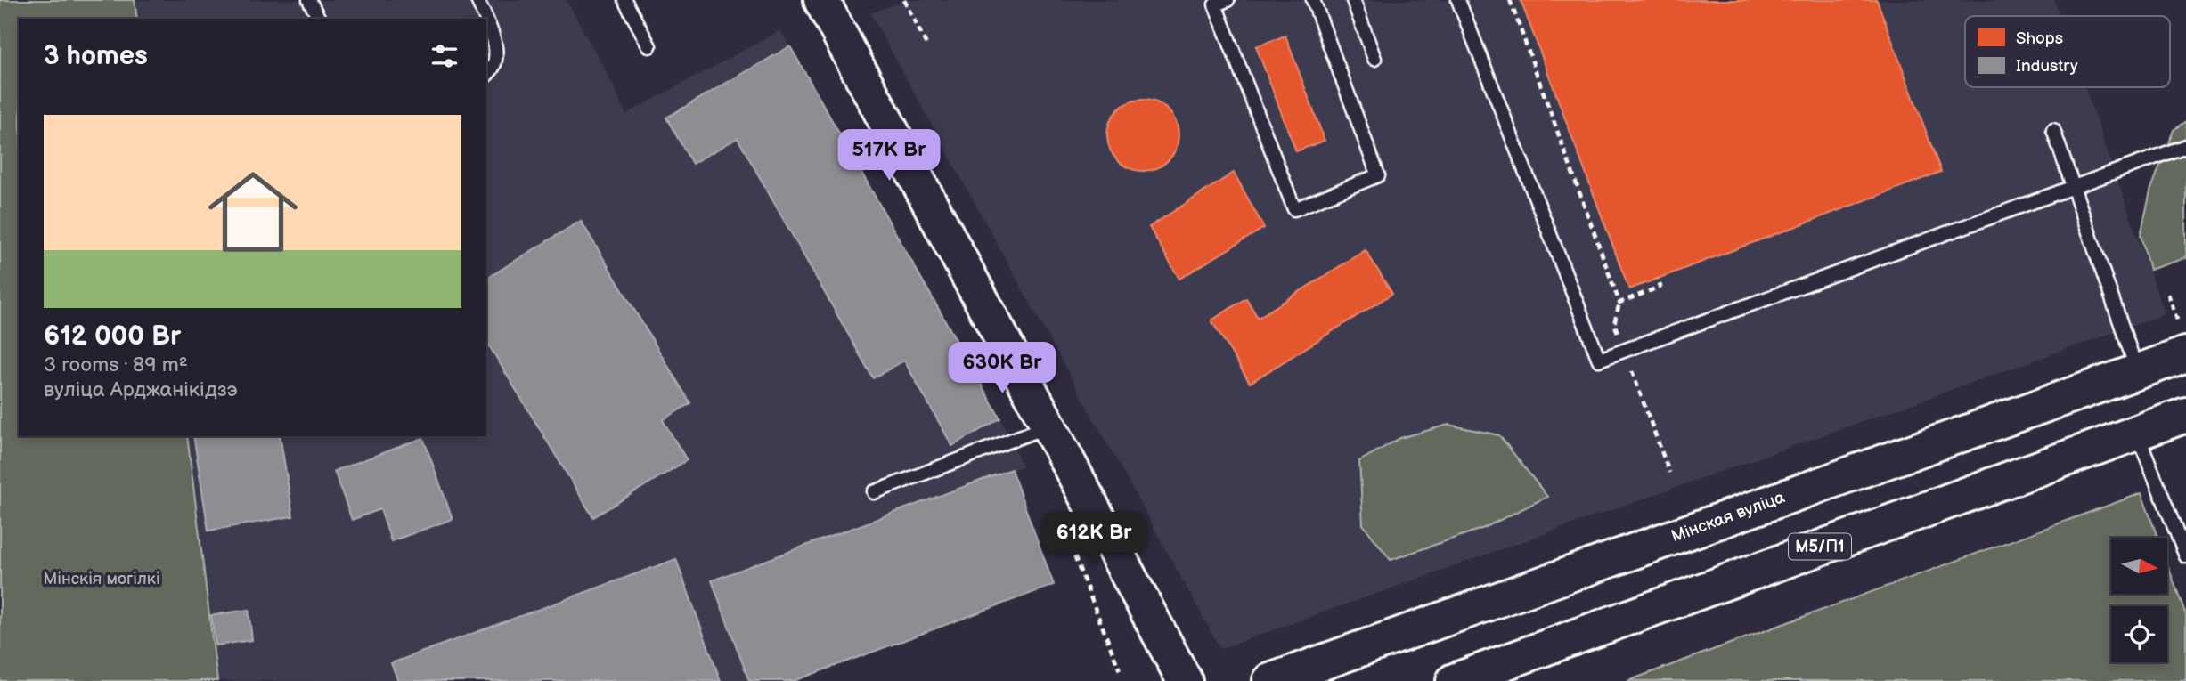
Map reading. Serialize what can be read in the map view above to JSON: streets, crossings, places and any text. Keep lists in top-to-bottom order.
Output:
{
  "streets": {
    "main road": ["Мінская вуліца", "М5/П1"]
  },
  "parks": ["Мінскія могілкі"],
  "legend": ["Shops", "Industry"],
  "north": "right",
  "page": {
    "heading": "3 homes",
    "list": [
      {
        "name": "612 000 Br",
        "note": "3 rooms · 89 m² · вуліца Арджанікідзэ"
      }
    ],
    "price": ["517K Br", "630K Br", "612K Br"]
  }
}
